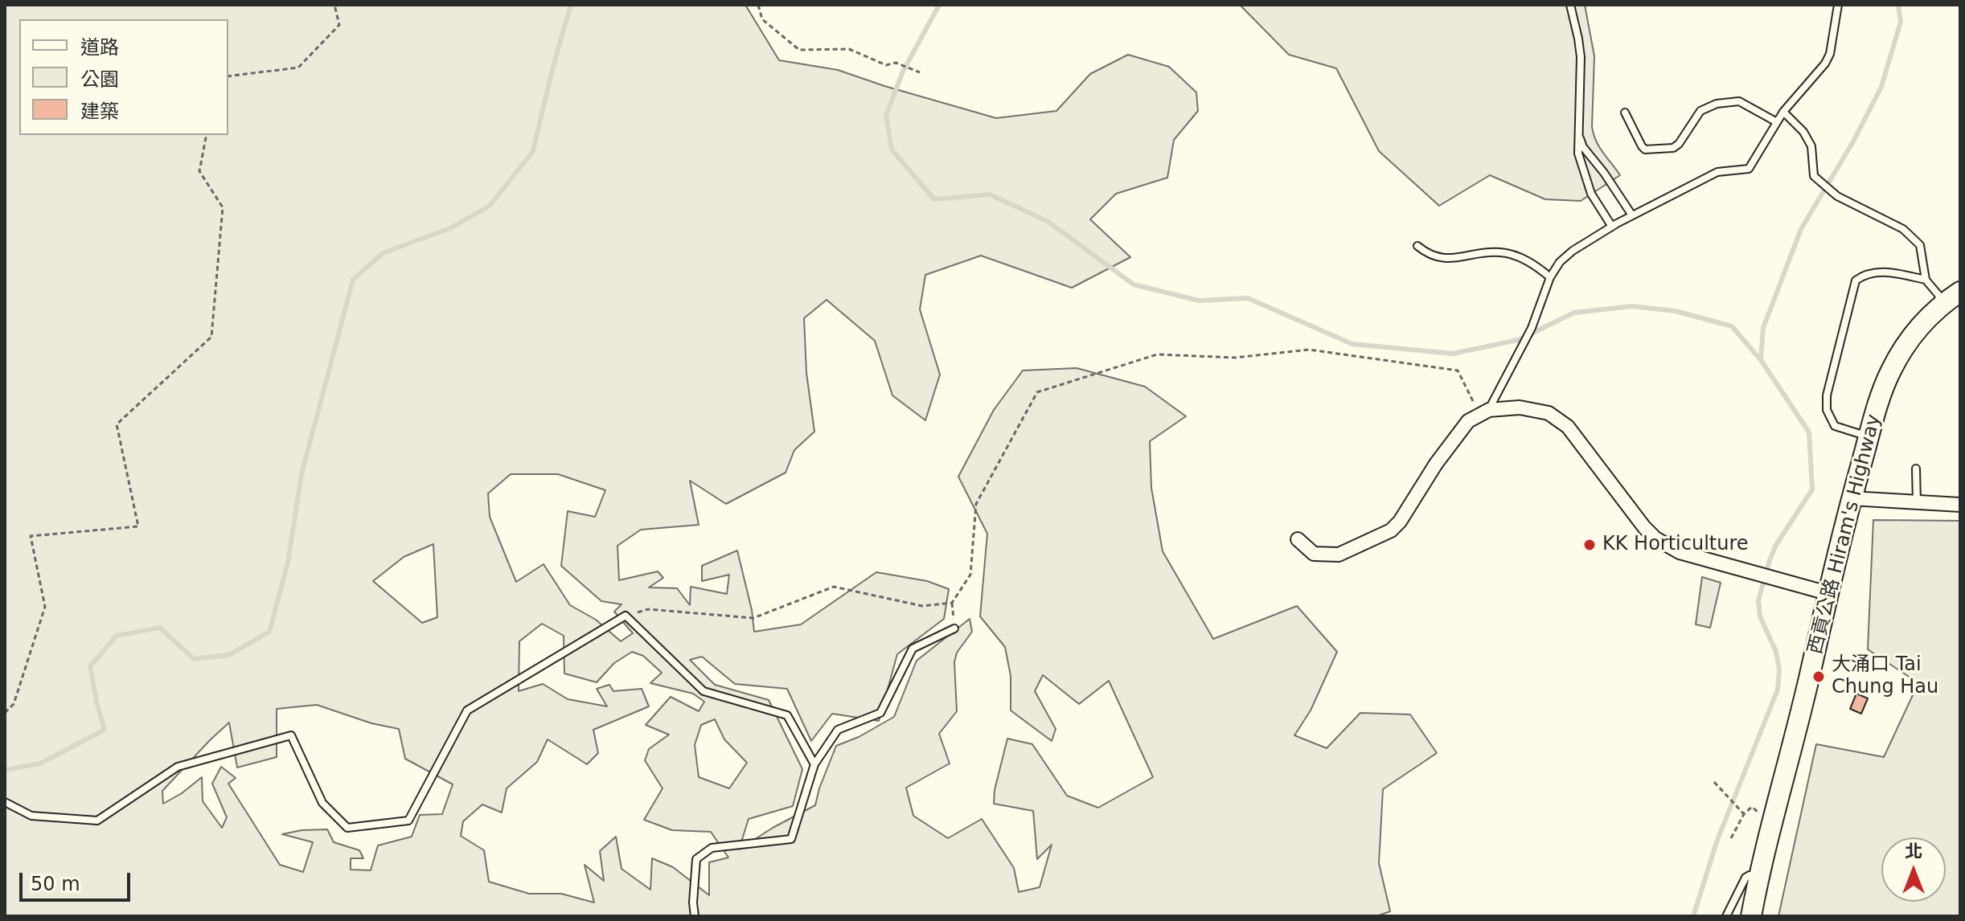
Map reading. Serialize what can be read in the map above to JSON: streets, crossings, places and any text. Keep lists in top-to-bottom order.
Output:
{
  "streets": {
    "main road": ["西貢公路 Hiram's Highway"]
  },
  "places": ["KK Horticulture", "大涌口 Tai Chung Hau"],
  "legend": ["道路", "公園", "建築"],
  "scale_bar": "50 m",
  "north": "top"
}
